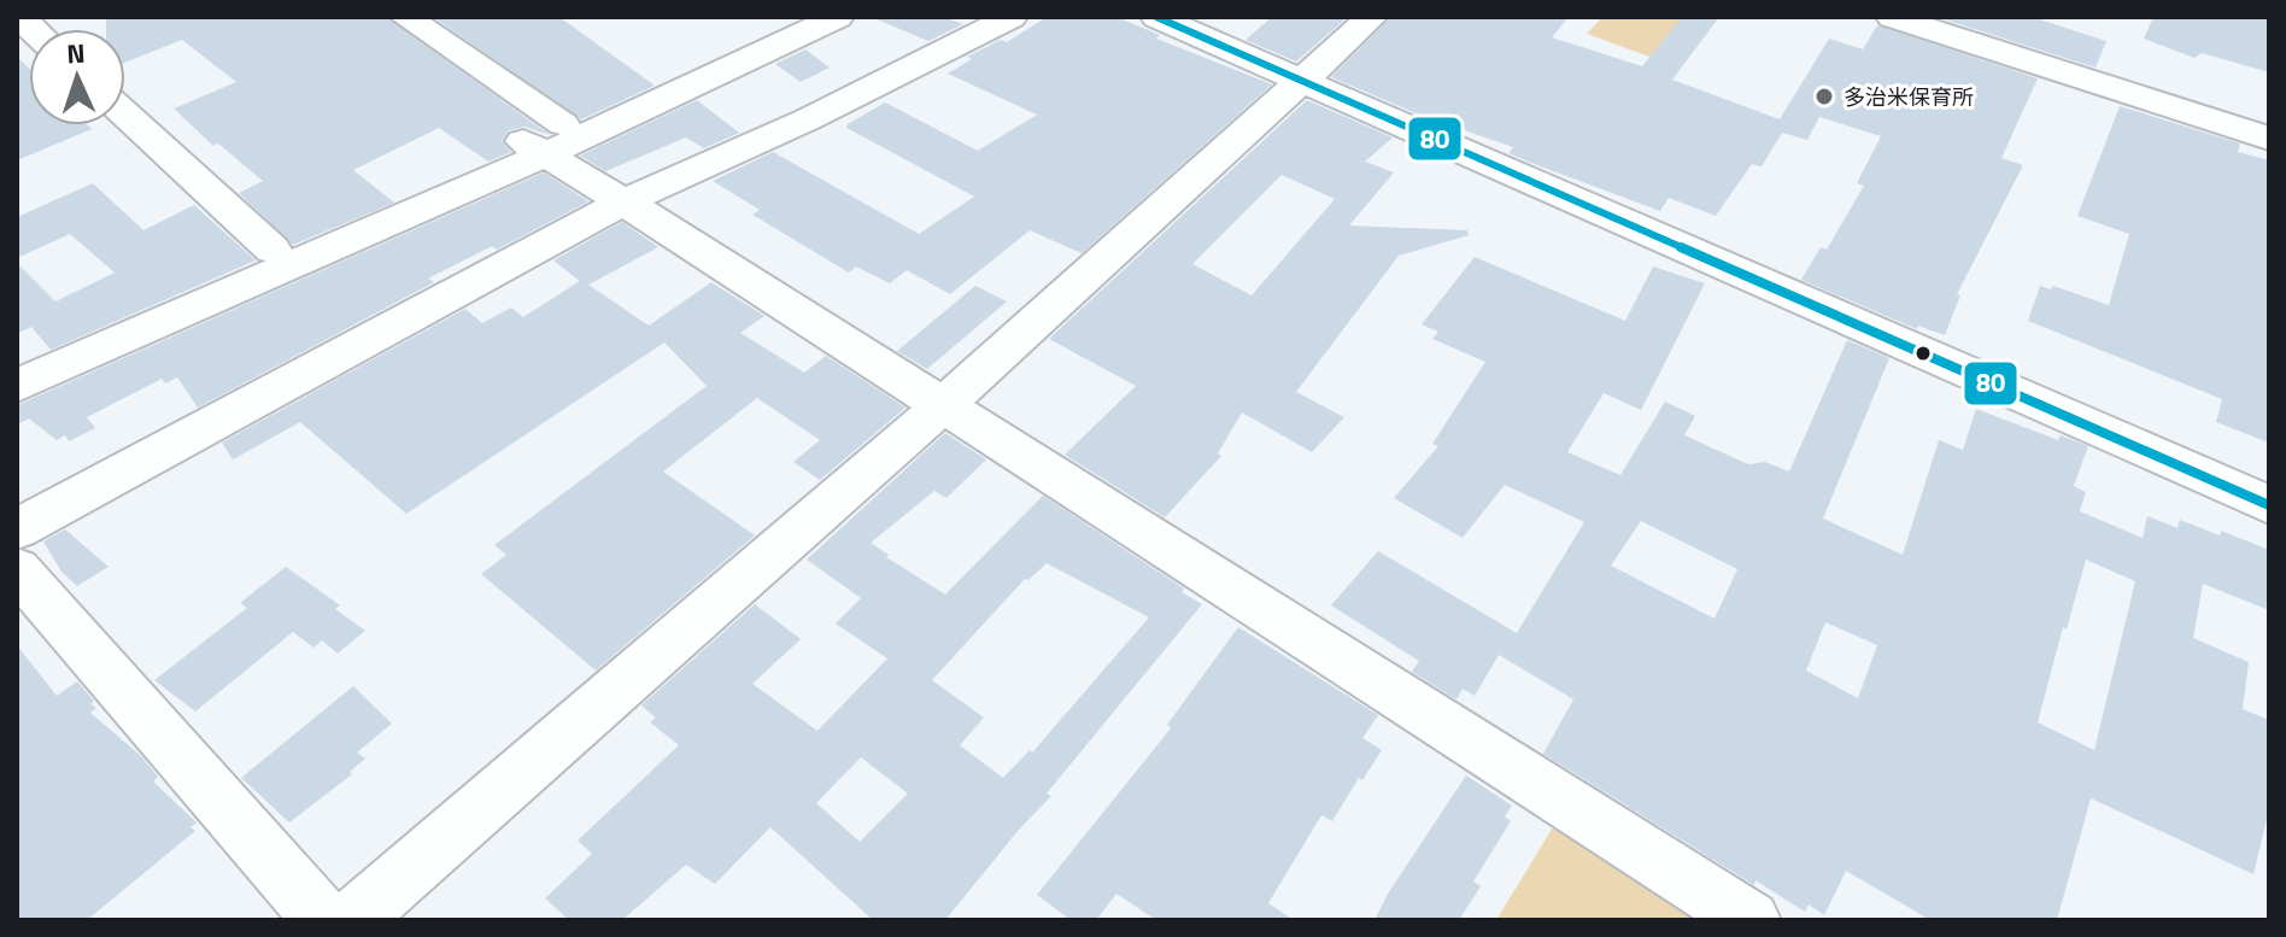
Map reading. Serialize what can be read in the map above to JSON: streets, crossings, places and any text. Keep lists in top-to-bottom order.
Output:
{
  "places": ["多治米保育所"],
  "lines": ["transit line 80"],
  "north": "top"
}
